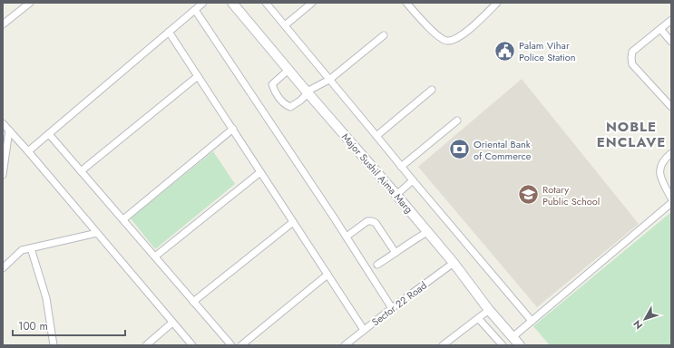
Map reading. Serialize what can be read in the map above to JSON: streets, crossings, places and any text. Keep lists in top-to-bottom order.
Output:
{
  "streets": {
    "street": ["Major Sushil Aima Marg", "Sector 22 Road"]
  },
  "crossings": [
    ["Major Sushil Aima Marg", "Sector 22 Road"]
  ],
  "districts": ["NOBLE ENCLAVE"],
  "places": {
    "public building": ["Palam Vihar Police Station"],
    "bank": ["Oriental Bank of Commerce"],
    "school or university": ["Rotary Public School"]
  },
  "scale_bar": "100 m",
  "north": "bottom left"
}
